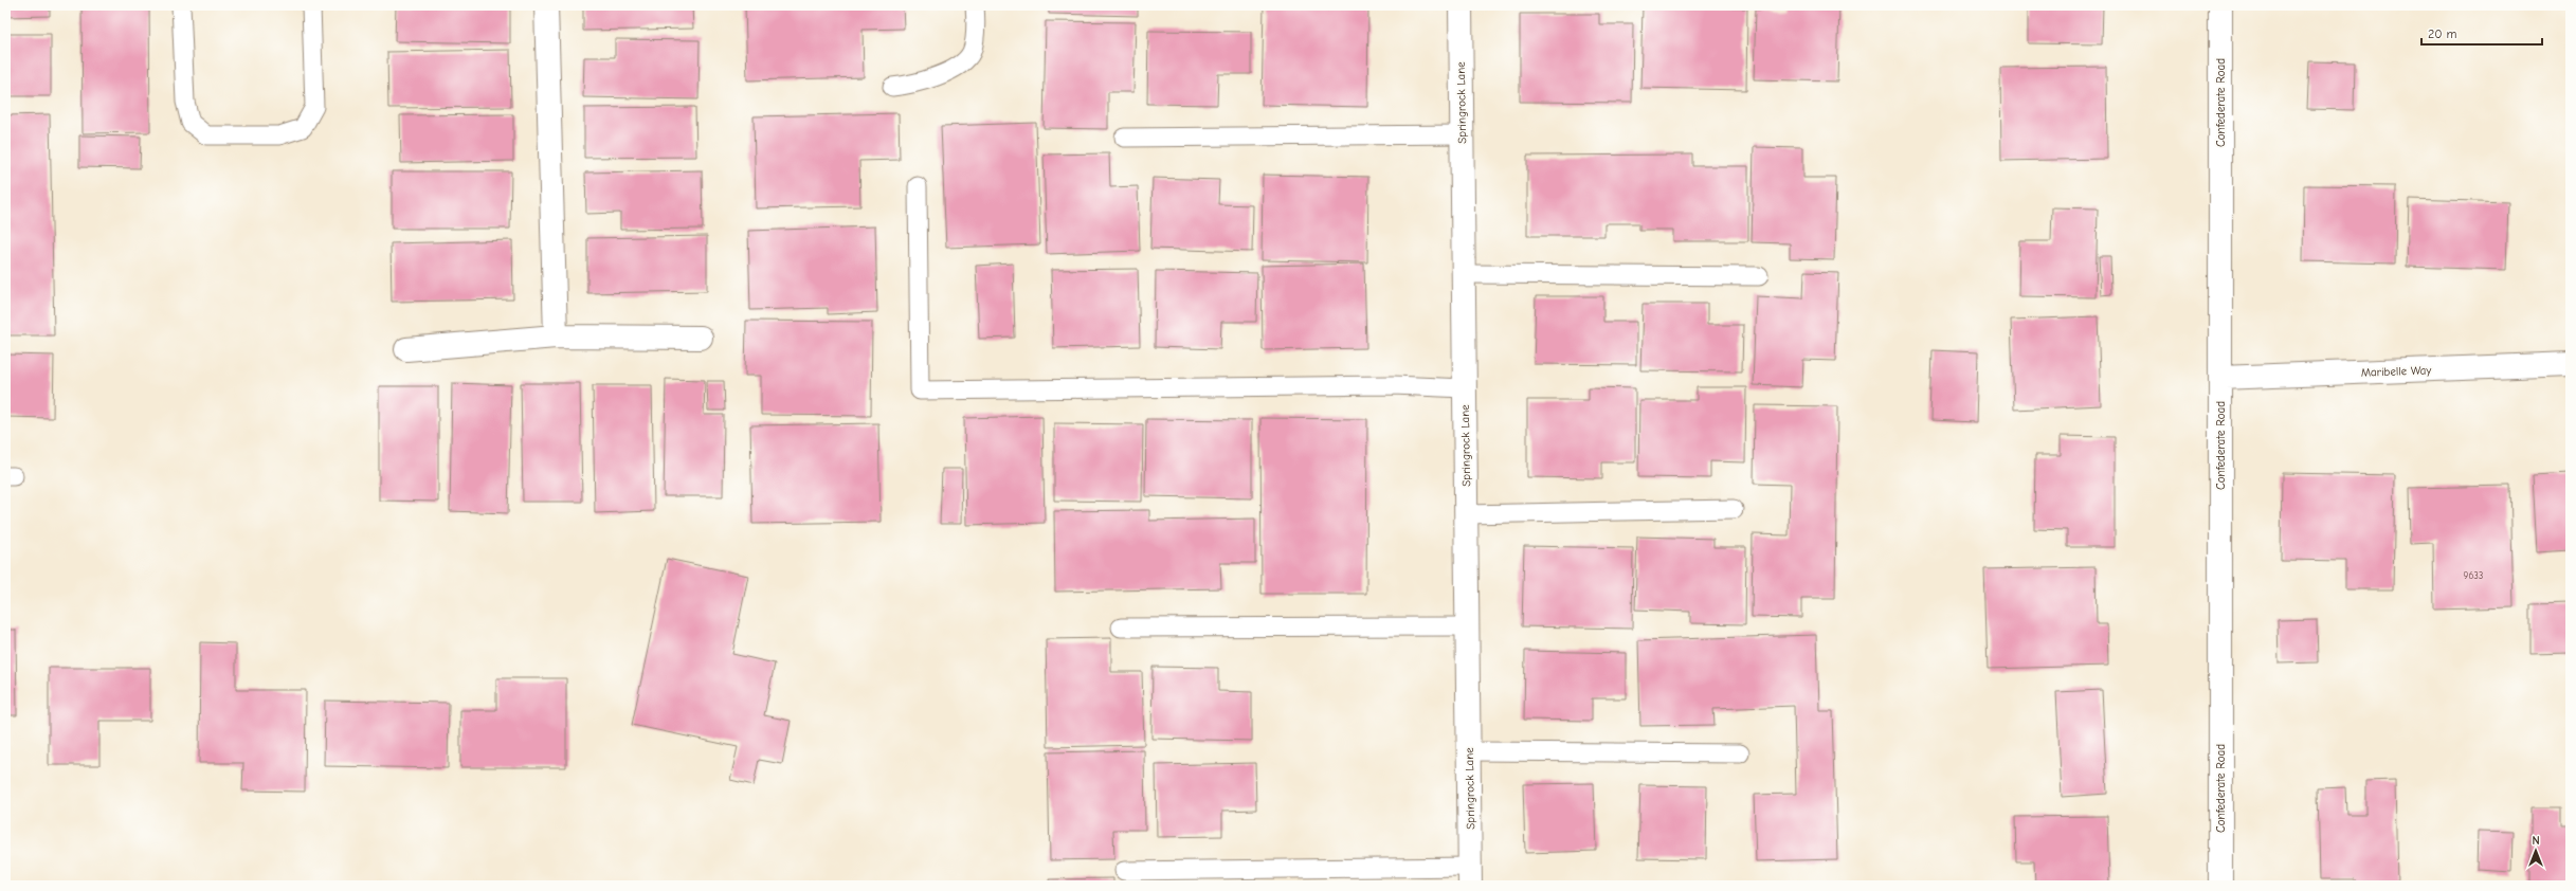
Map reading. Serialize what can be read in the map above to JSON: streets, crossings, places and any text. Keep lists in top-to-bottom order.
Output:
{
  "streets": {
    "street": ["Springrock Lane", "Confederate Road", "Maribelle Way"]
  },
  "crossings": [
    ["Confederate Road", "Maribelle Way"]
  ],
  "house_numbers": ["9633"],
  "scale_bar": "20 m",
  "north": "top"
}
